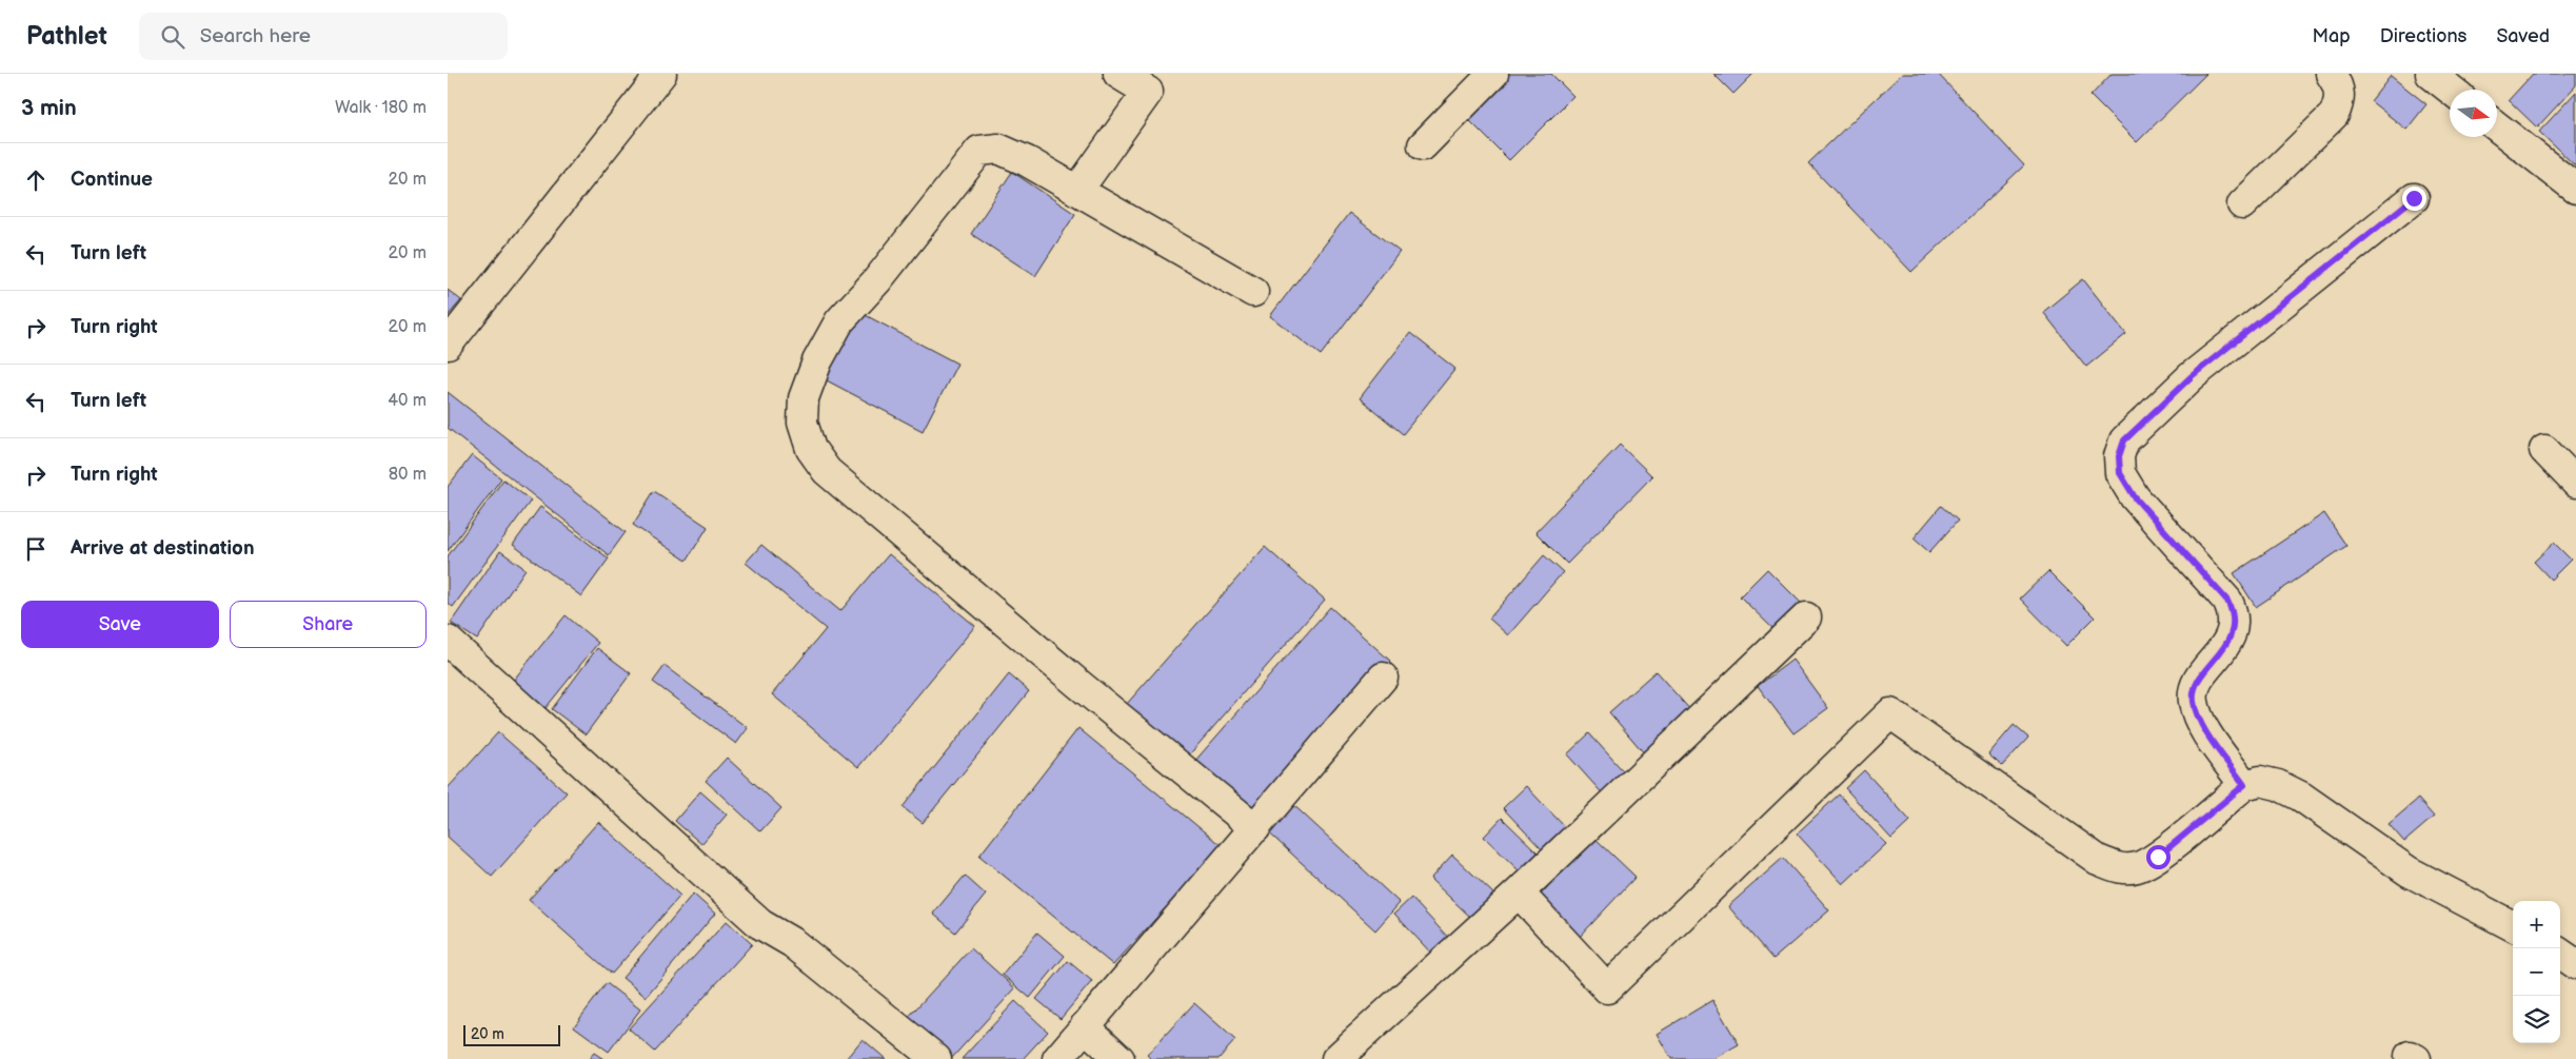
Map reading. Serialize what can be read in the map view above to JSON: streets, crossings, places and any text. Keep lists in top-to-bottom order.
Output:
{
  "scale_bar": "20 m",
  "north": "right",
  "page": {
    "header": "Pathlet",
    "search": "Search here",
    "nav": ["Map", "Directions", "Saved"],
    "heading": ["3 min", "Walk · 180 m"],
    "list": [
      ["Continue", "20 m"],
      ["Turn left", "20 m"],
      ["Turn right", "20 m"],
      ["Turn left", "40 m"],
      ["Turn right", "80 m"],
      "Arrive at destination"
    ],
    "buttons": ["Save", "Share"],
    "map_buttons": ["+", "−"],
    "scale": "20 m"
  }
}
